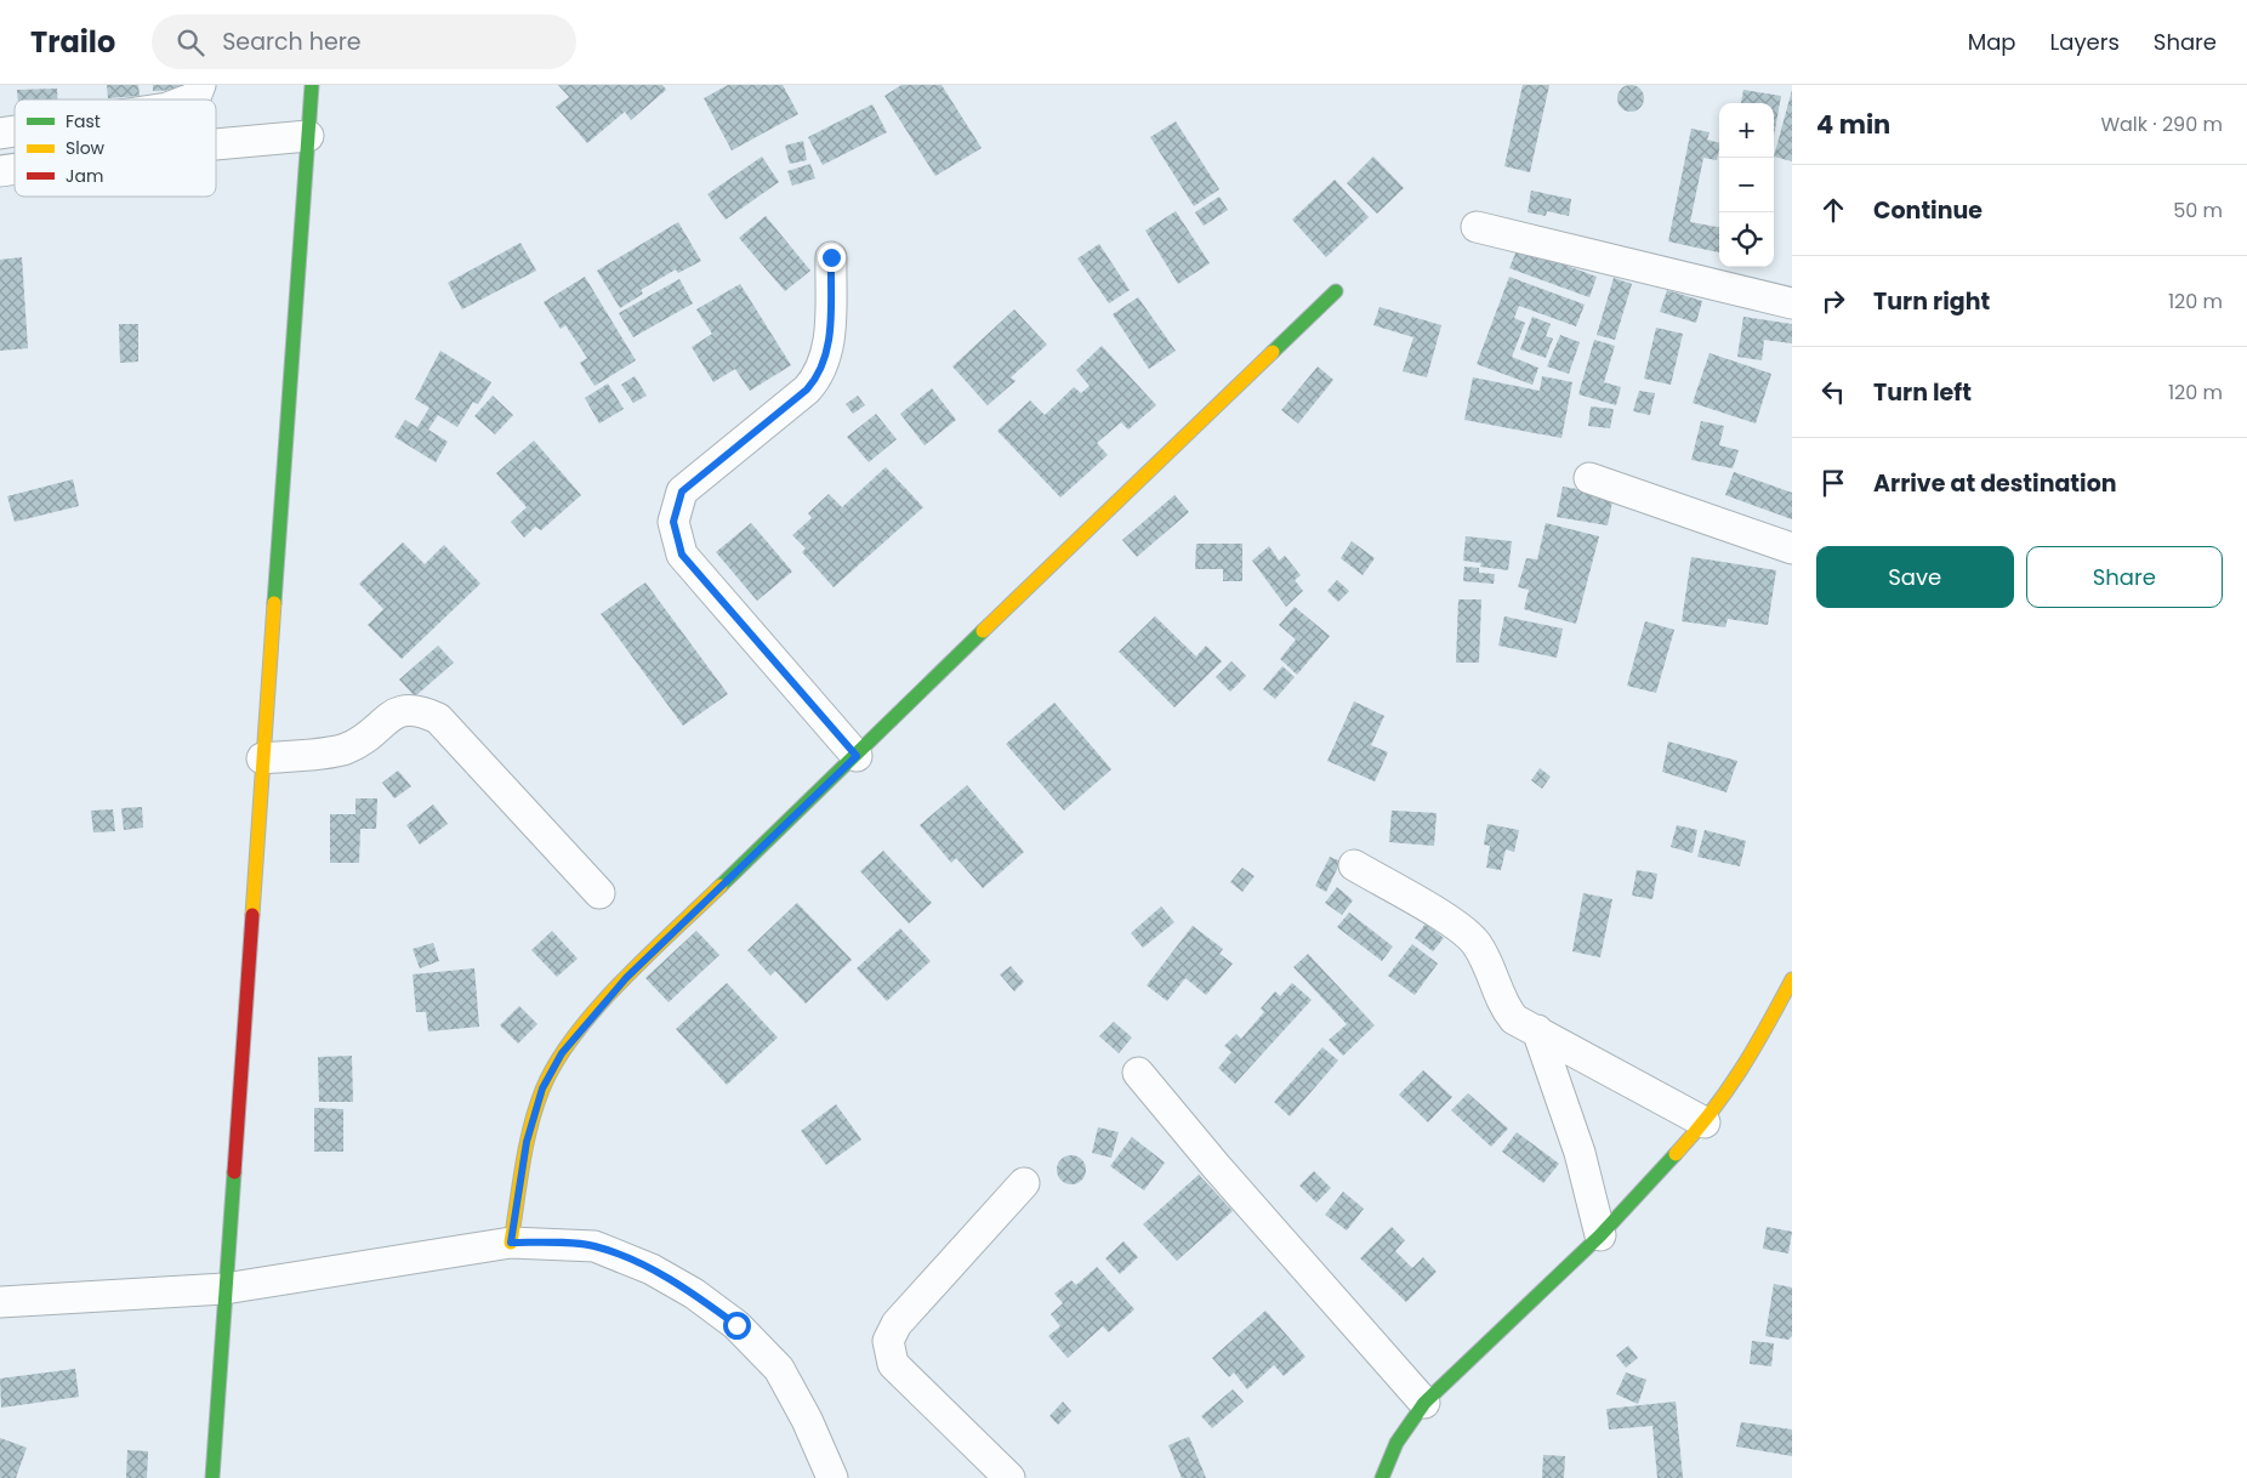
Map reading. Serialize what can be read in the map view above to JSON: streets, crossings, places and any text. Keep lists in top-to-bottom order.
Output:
{
  "legend": ["Fast", "Slow", "Jam"],
  "page": {
    "header": "Trailo",
    "search": "Search here",
    "nav": ["Map", "Layers", "Share"],
    "heading": ["4 min", "Walk · 290 m"],
    "map_buttons": ["+", "−"],
    "list": [
      ["Continue", "50 m"],
      ["Turn right", "120 m"],
      ["Turn left", "120 m"],
      "Arrive at destination"
    ],
    "buttons": ["Save", "Share"]
  }
}
